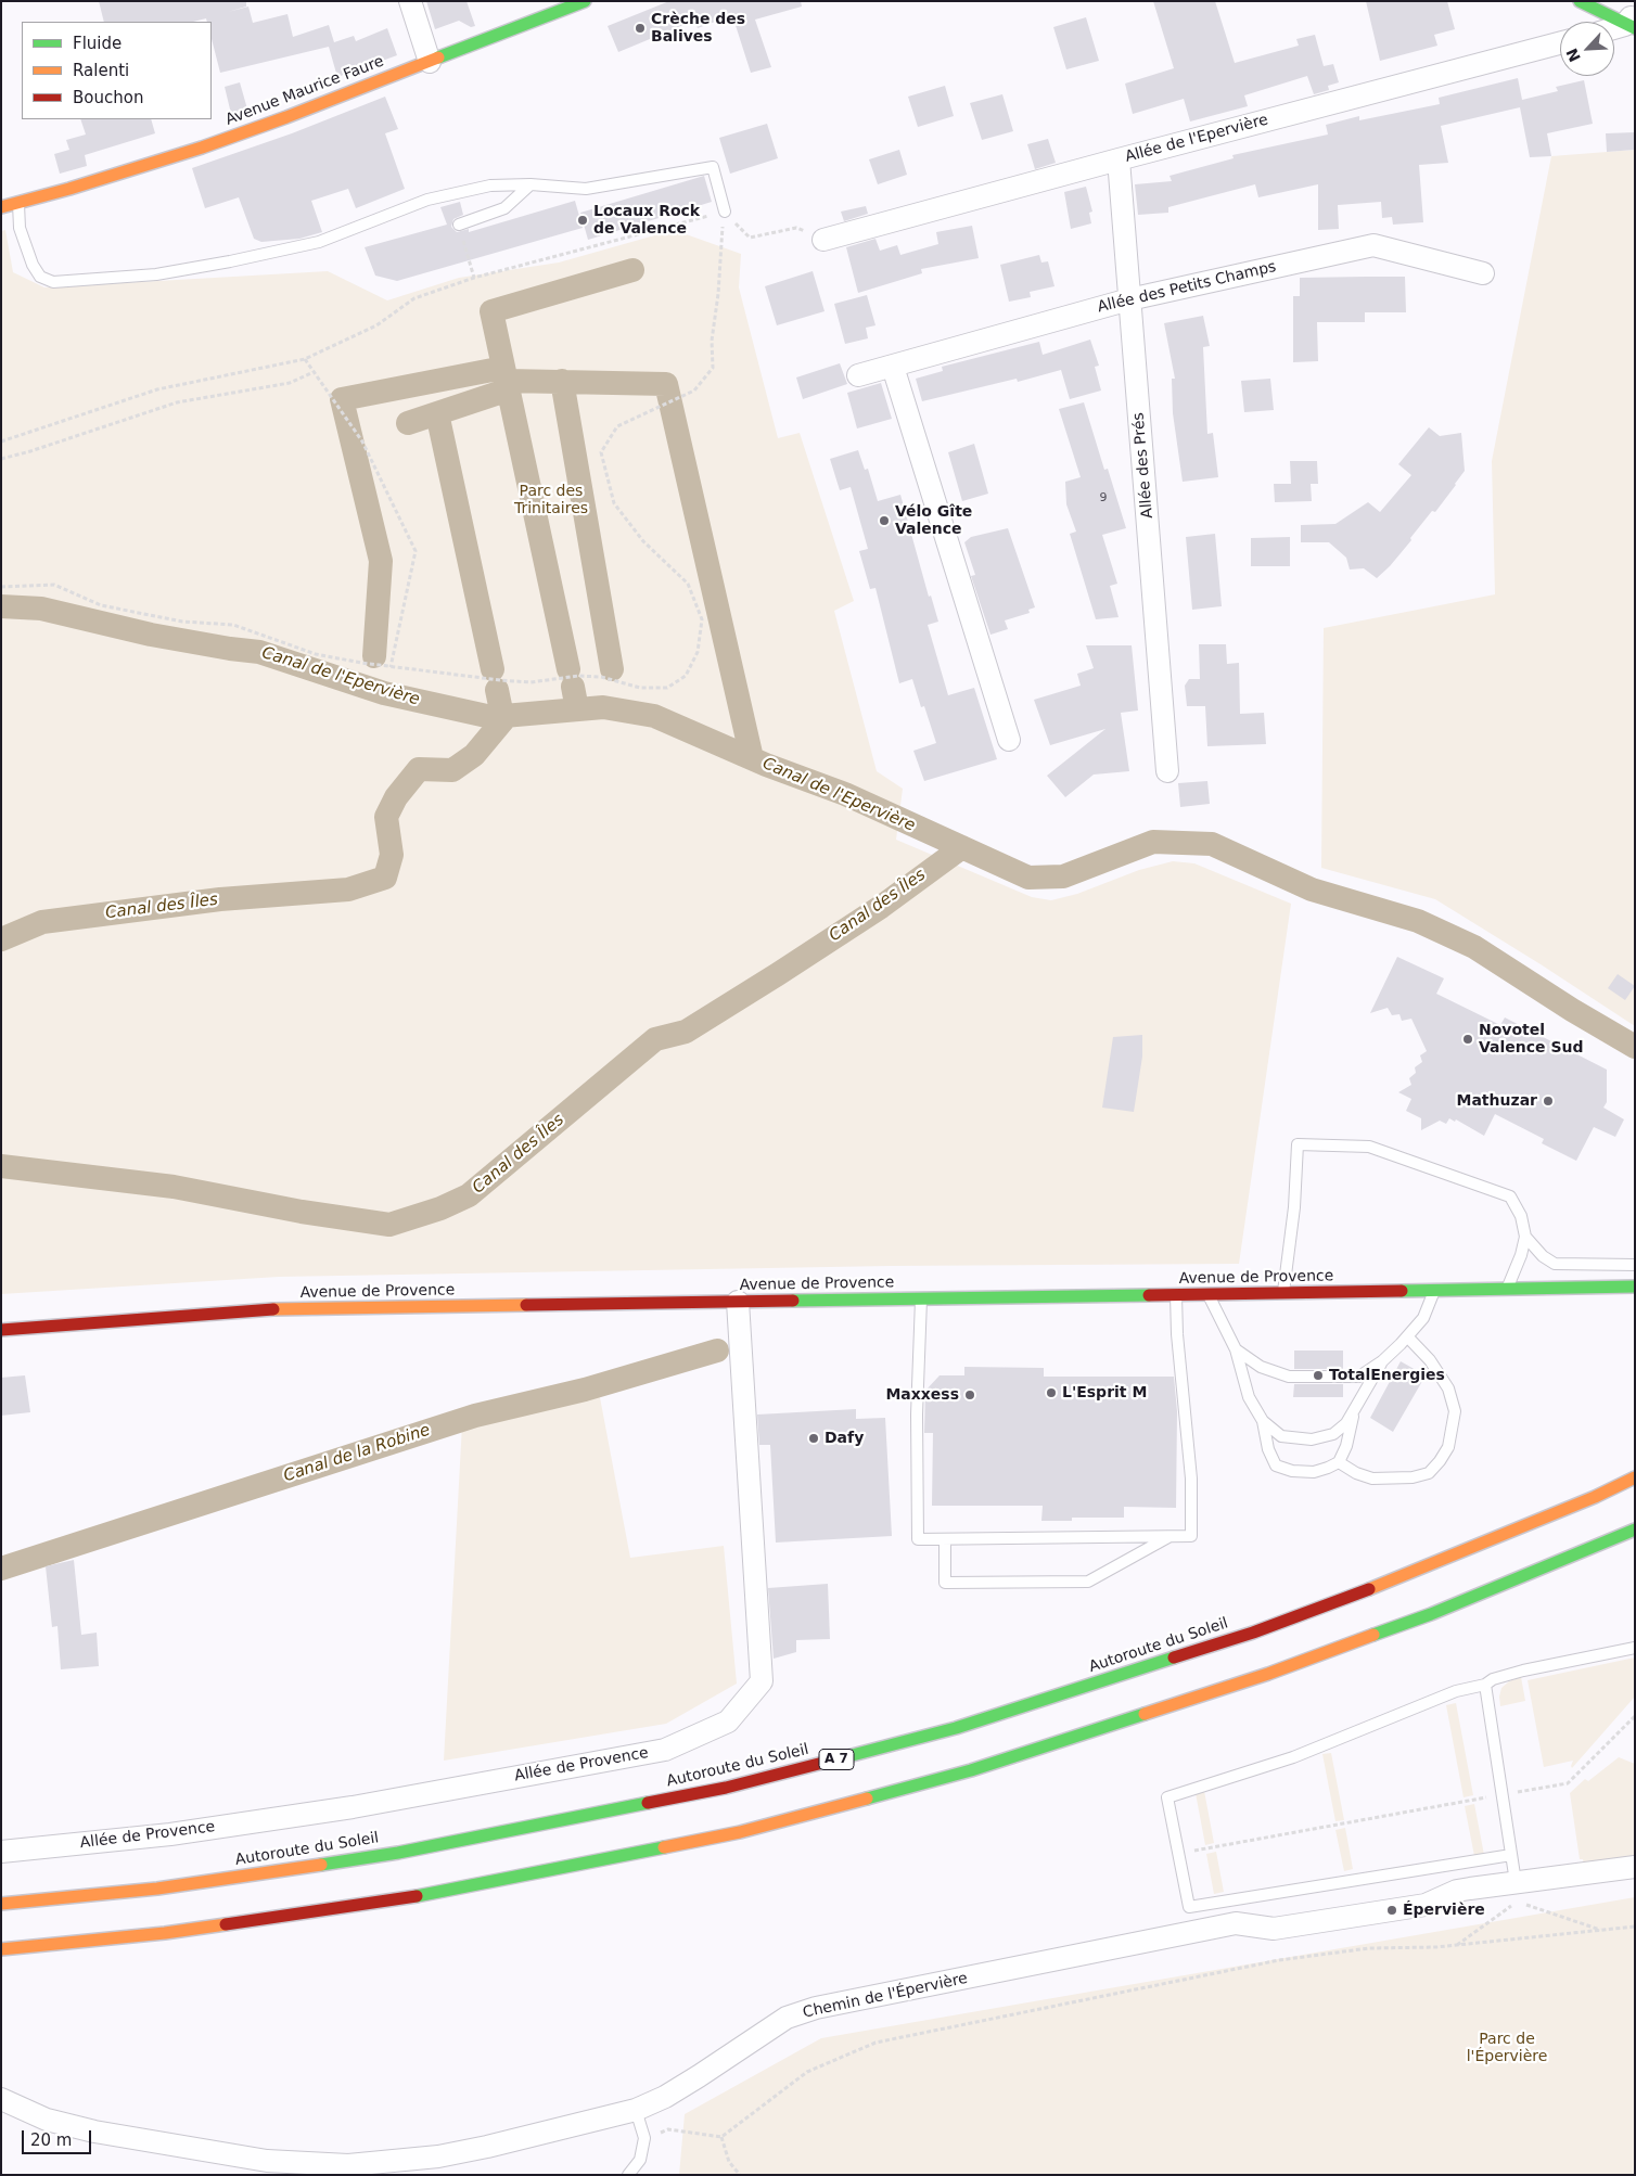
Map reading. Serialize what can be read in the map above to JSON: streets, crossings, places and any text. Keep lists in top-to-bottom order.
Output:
{
  "streets": {
    "main road": [
      "Avenue Maurice Faure",
      "Avenue de Provence",
      "Autoroute du Soleil",
      "A 7"
    ],
    "street": [
      "Allée de l'Epervière",
      "Allée des Petits Champs",
      "Allée des Prés",
      "Allée de Provence",
      "Chemin de l'Épervière"
    ]
  },
  "crossings": [
    ["Allée de l'Epervière", "Allée des Prés"],
    ["Allée des Petits Champs", "Allée des Prés"],
    ["Avenue de Provence", "Allée de Provence"]
  ],
  "water": ["Canal de l'Epervière", "Canal des Îles", "Canal de la Robine"],
  "parks": ["Parc des Trinitaires", "Parc de l'Épervière"],
  "places": [
    "Crèche des Balives",
    "Locaux Rock de Valence",
    "Vélo Gîte Valence",
    "Novotel Valence Sud",
    "Mathuzar",
    "TotalEnergies",
    "L'Esprit M",
    "Maxxess",
    "Dafy",
    "Épervière"
  ],
  "house_numbers": ["9"],
  "legend": ["Fluide", "Ralenti", "Bouchon"],
  "scale_bar": "20 m",
  "north": "bottom left"
}
